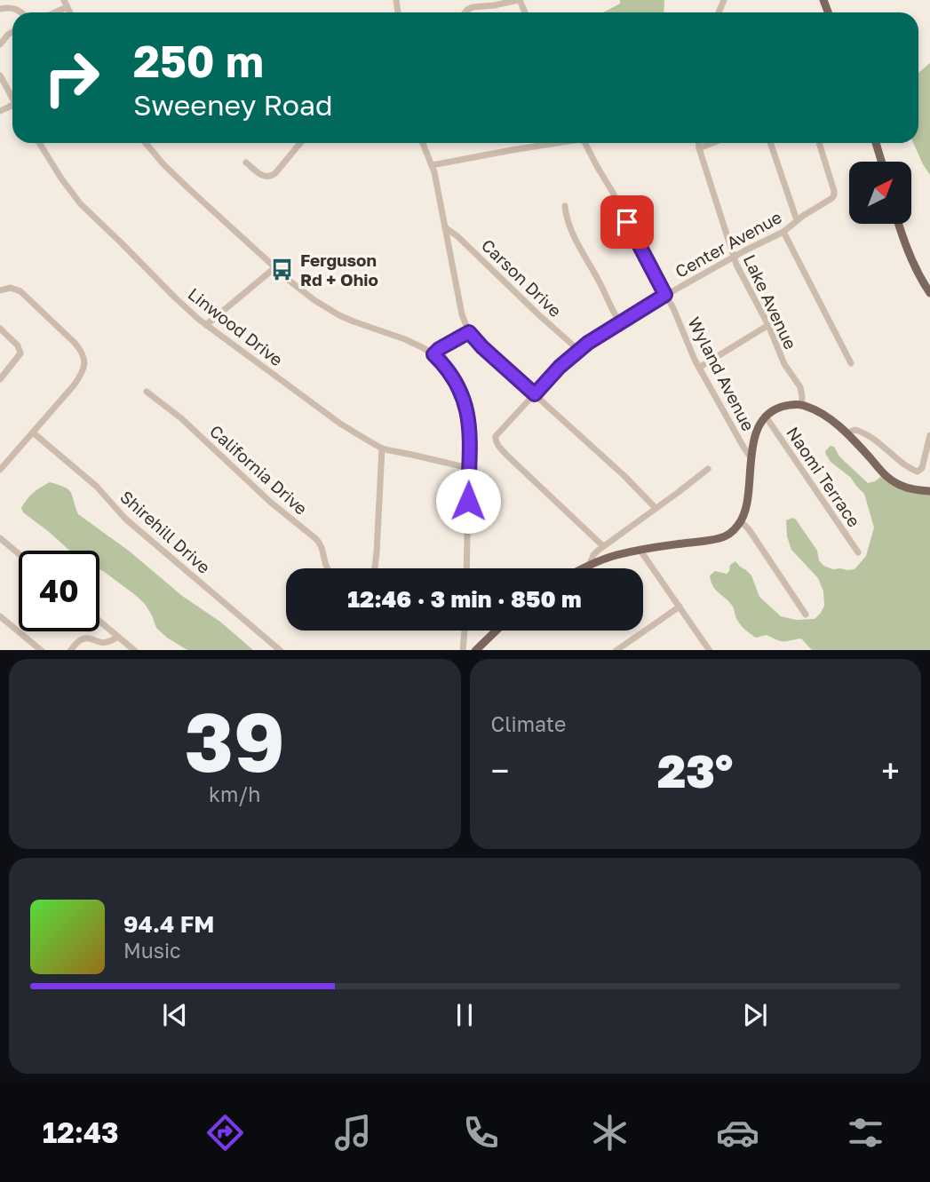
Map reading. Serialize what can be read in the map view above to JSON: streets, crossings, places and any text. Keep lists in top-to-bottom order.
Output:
{
  "streets": {
    "street": [
      "Center Avenue",
      "Carson Drive",
      "Lake Avenue",
      "Linwood Drive",
      "Wyland Avenue",
      "California Drive",
      "Naomi Terrace",
      "Shirehill Drive"
    ]
  },
  "crossings": [
    ["Center Avenue", "Carson Drive"],
    ["Center Avenue", "Lake Avenue"],
    ["Center Avenue", "Wyland Avenue"]
  ],
  "places": {
    "bus stop": ["Ferguson Rd + Ohio"]
  },
  "north": "top right",
  "page": {
    "turn": ["250 m", "Sweeney Road"],
    "limit": "40",
    "trip": "12:46 · 3 min · 850 m",
    "tile": [
      ["39", "km/h"],
      "Climate"
    ],
    "heat": ["−", "23°", "+"],
    "song": ["94.4 FM", "Music"],
    "tabs": "12:43"
  }
}
